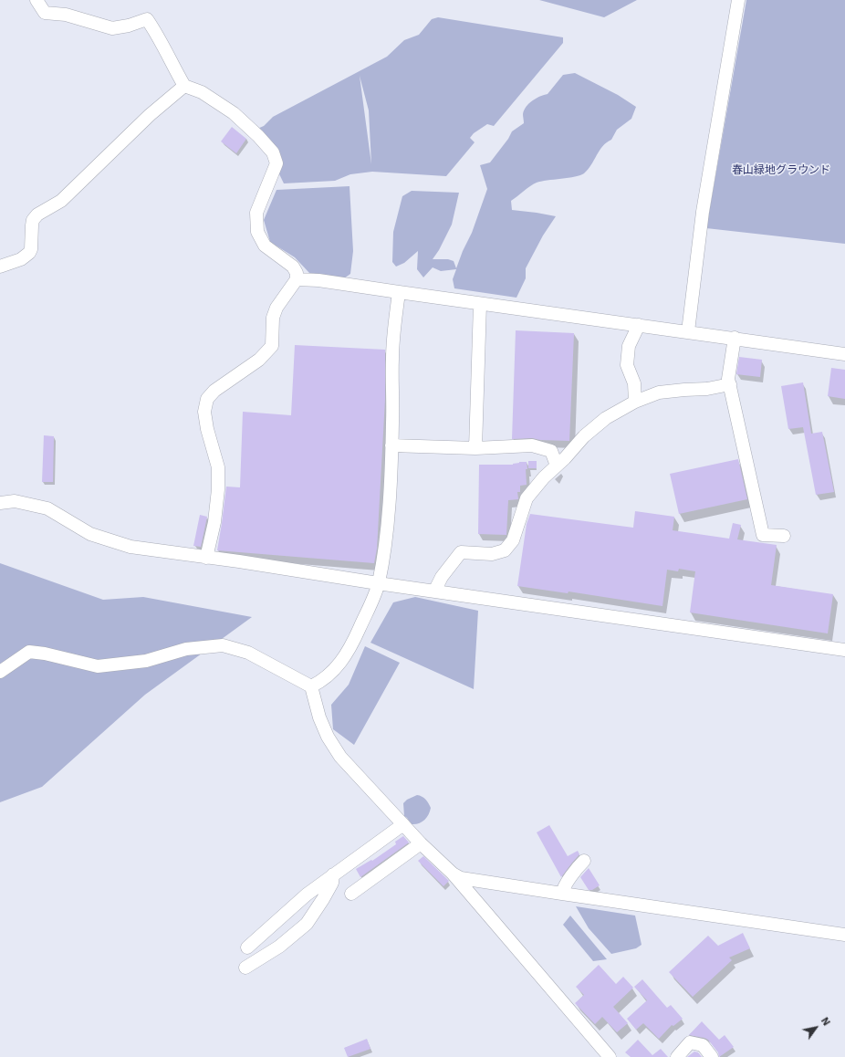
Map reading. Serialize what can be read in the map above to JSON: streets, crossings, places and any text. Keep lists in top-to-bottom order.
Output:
{
  "parks": ["春山緑地グラウンド"],
  "north": "top right"
}
